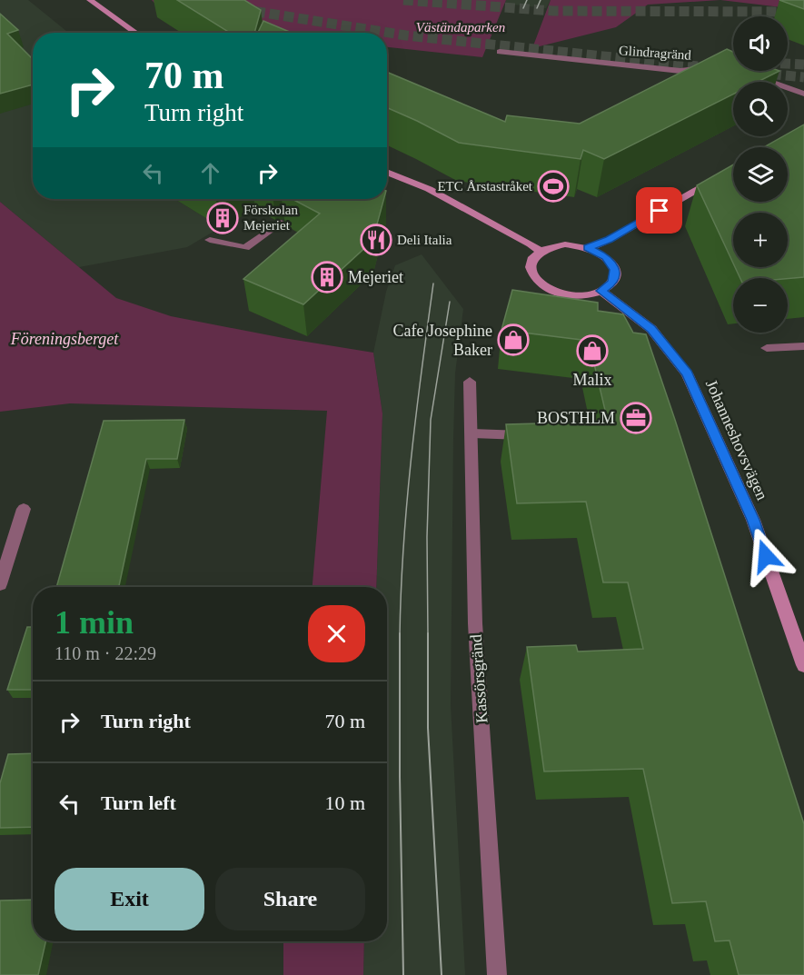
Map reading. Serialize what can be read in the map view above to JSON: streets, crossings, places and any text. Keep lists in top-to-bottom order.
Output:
{
  "streets": {
    "main road": ["Johanneshovsvägen"],
    "street": ["Glindragränd", "Kassörsgränd"]
  },
  "parks": ["Väständaparken", "Föreningsberget"],
  "places": {
    "sports": ["ETC Årstastråket"],
    "building": ["Förskolan Mejeriet", "Mejeriet"],
    "restaurant": ["Deli Italia"],
    "shop": ["Cafe Josephine Baker", "Malix"],
    "office": ["BOSTHLM"]
  },
  "page": {
    "map_buttons": ["+", "−"],
    "turn": ["70 m", "Turn right"],
    "heading": ["1 min", "110 m · 22:29"],
    "list": [
      {
        "name": "Turn right",
        "value": "70 m"
      },
      {
        "name": "Turn left",
        "value": "10 m"
      }
    ],
    "buttons": ["Exit", "Share"]
  }
}
